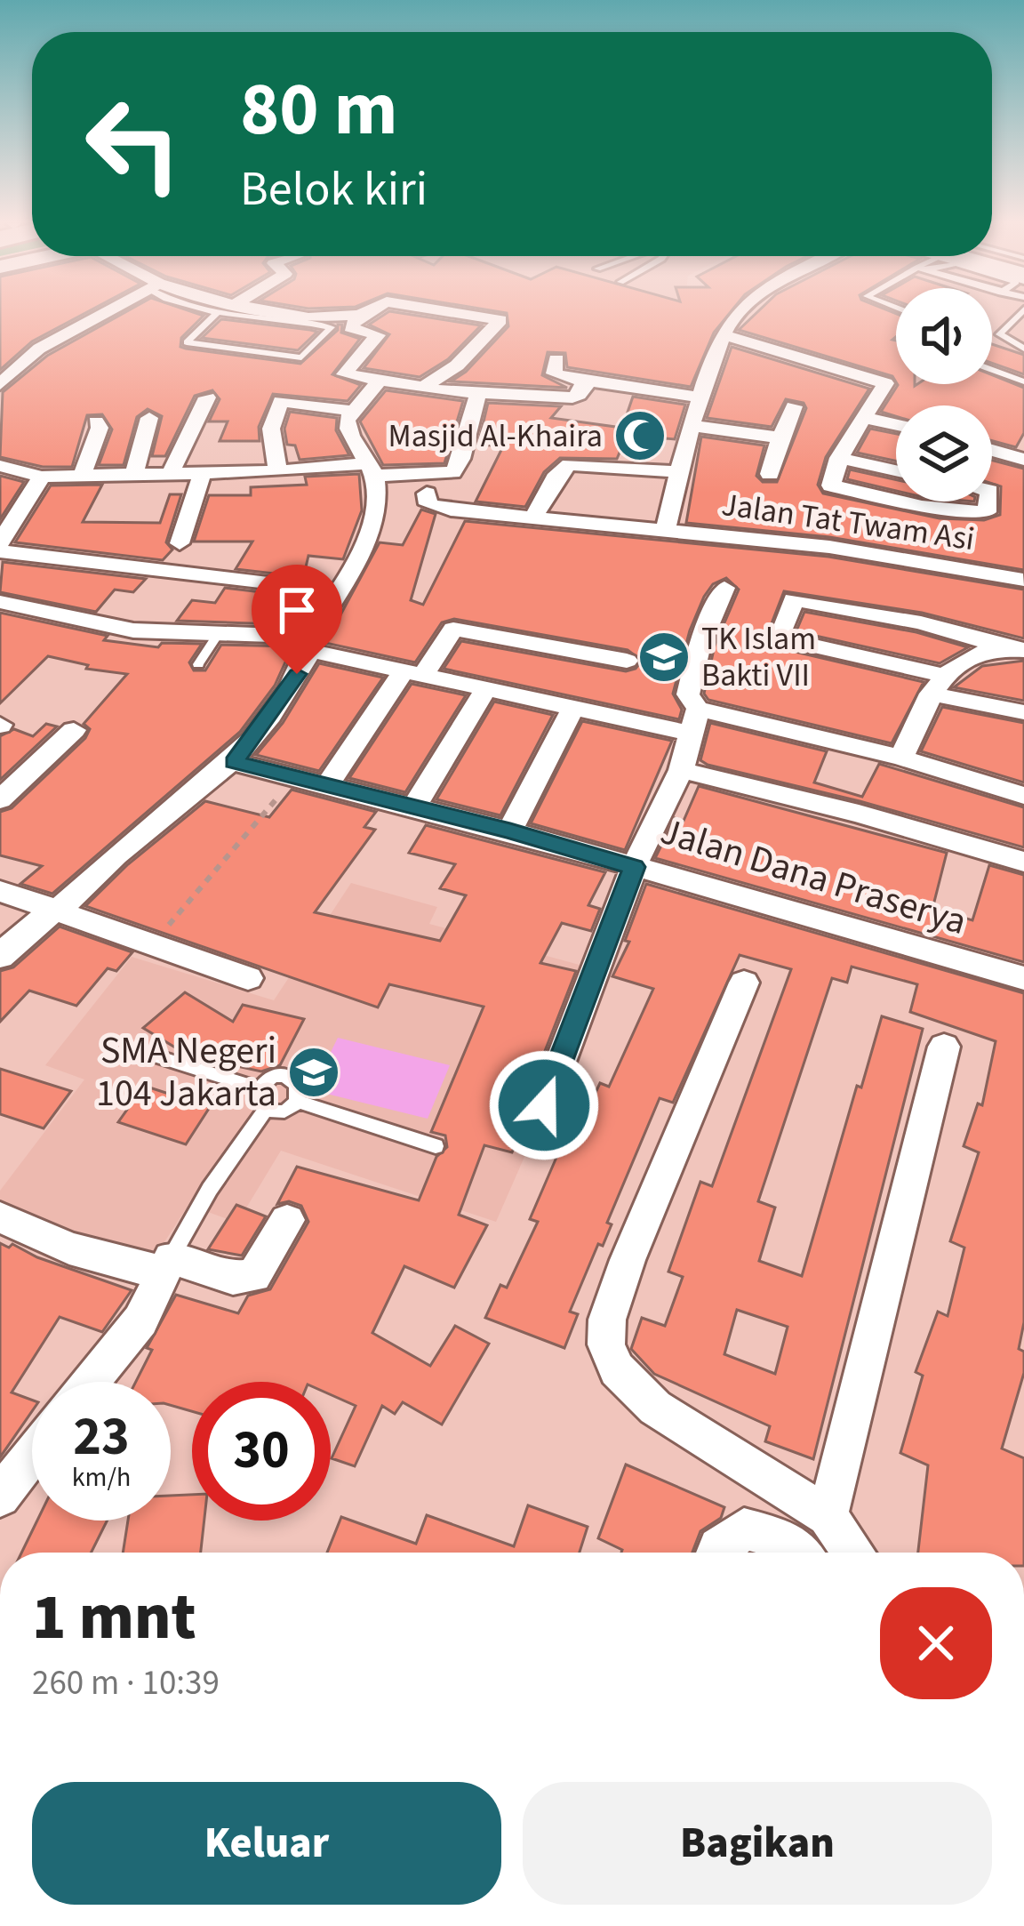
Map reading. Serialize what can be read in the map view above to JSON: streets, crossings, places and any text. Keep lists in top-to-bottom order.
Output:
{
  "streets": {
    "street": ["Jalan Tat Twam Asi", "Jalan Dana Praserya"]
  },
  "places": {
    "mosque": ["Masjid Al-Khaira"],
    "school or university": ["TK Islam Bakti VII", "SMA Negeri 104 Jakarta"]
  },
  "page": {
    "turn": ["80 m", "Belok kiri"],
    "speed": "23 km/h",
    "limit": "30",
    "heading": ["1 mnt", "260 m · 10:39"],
    "buttons": ["Keluar", "Bagikan"]
  }
}
